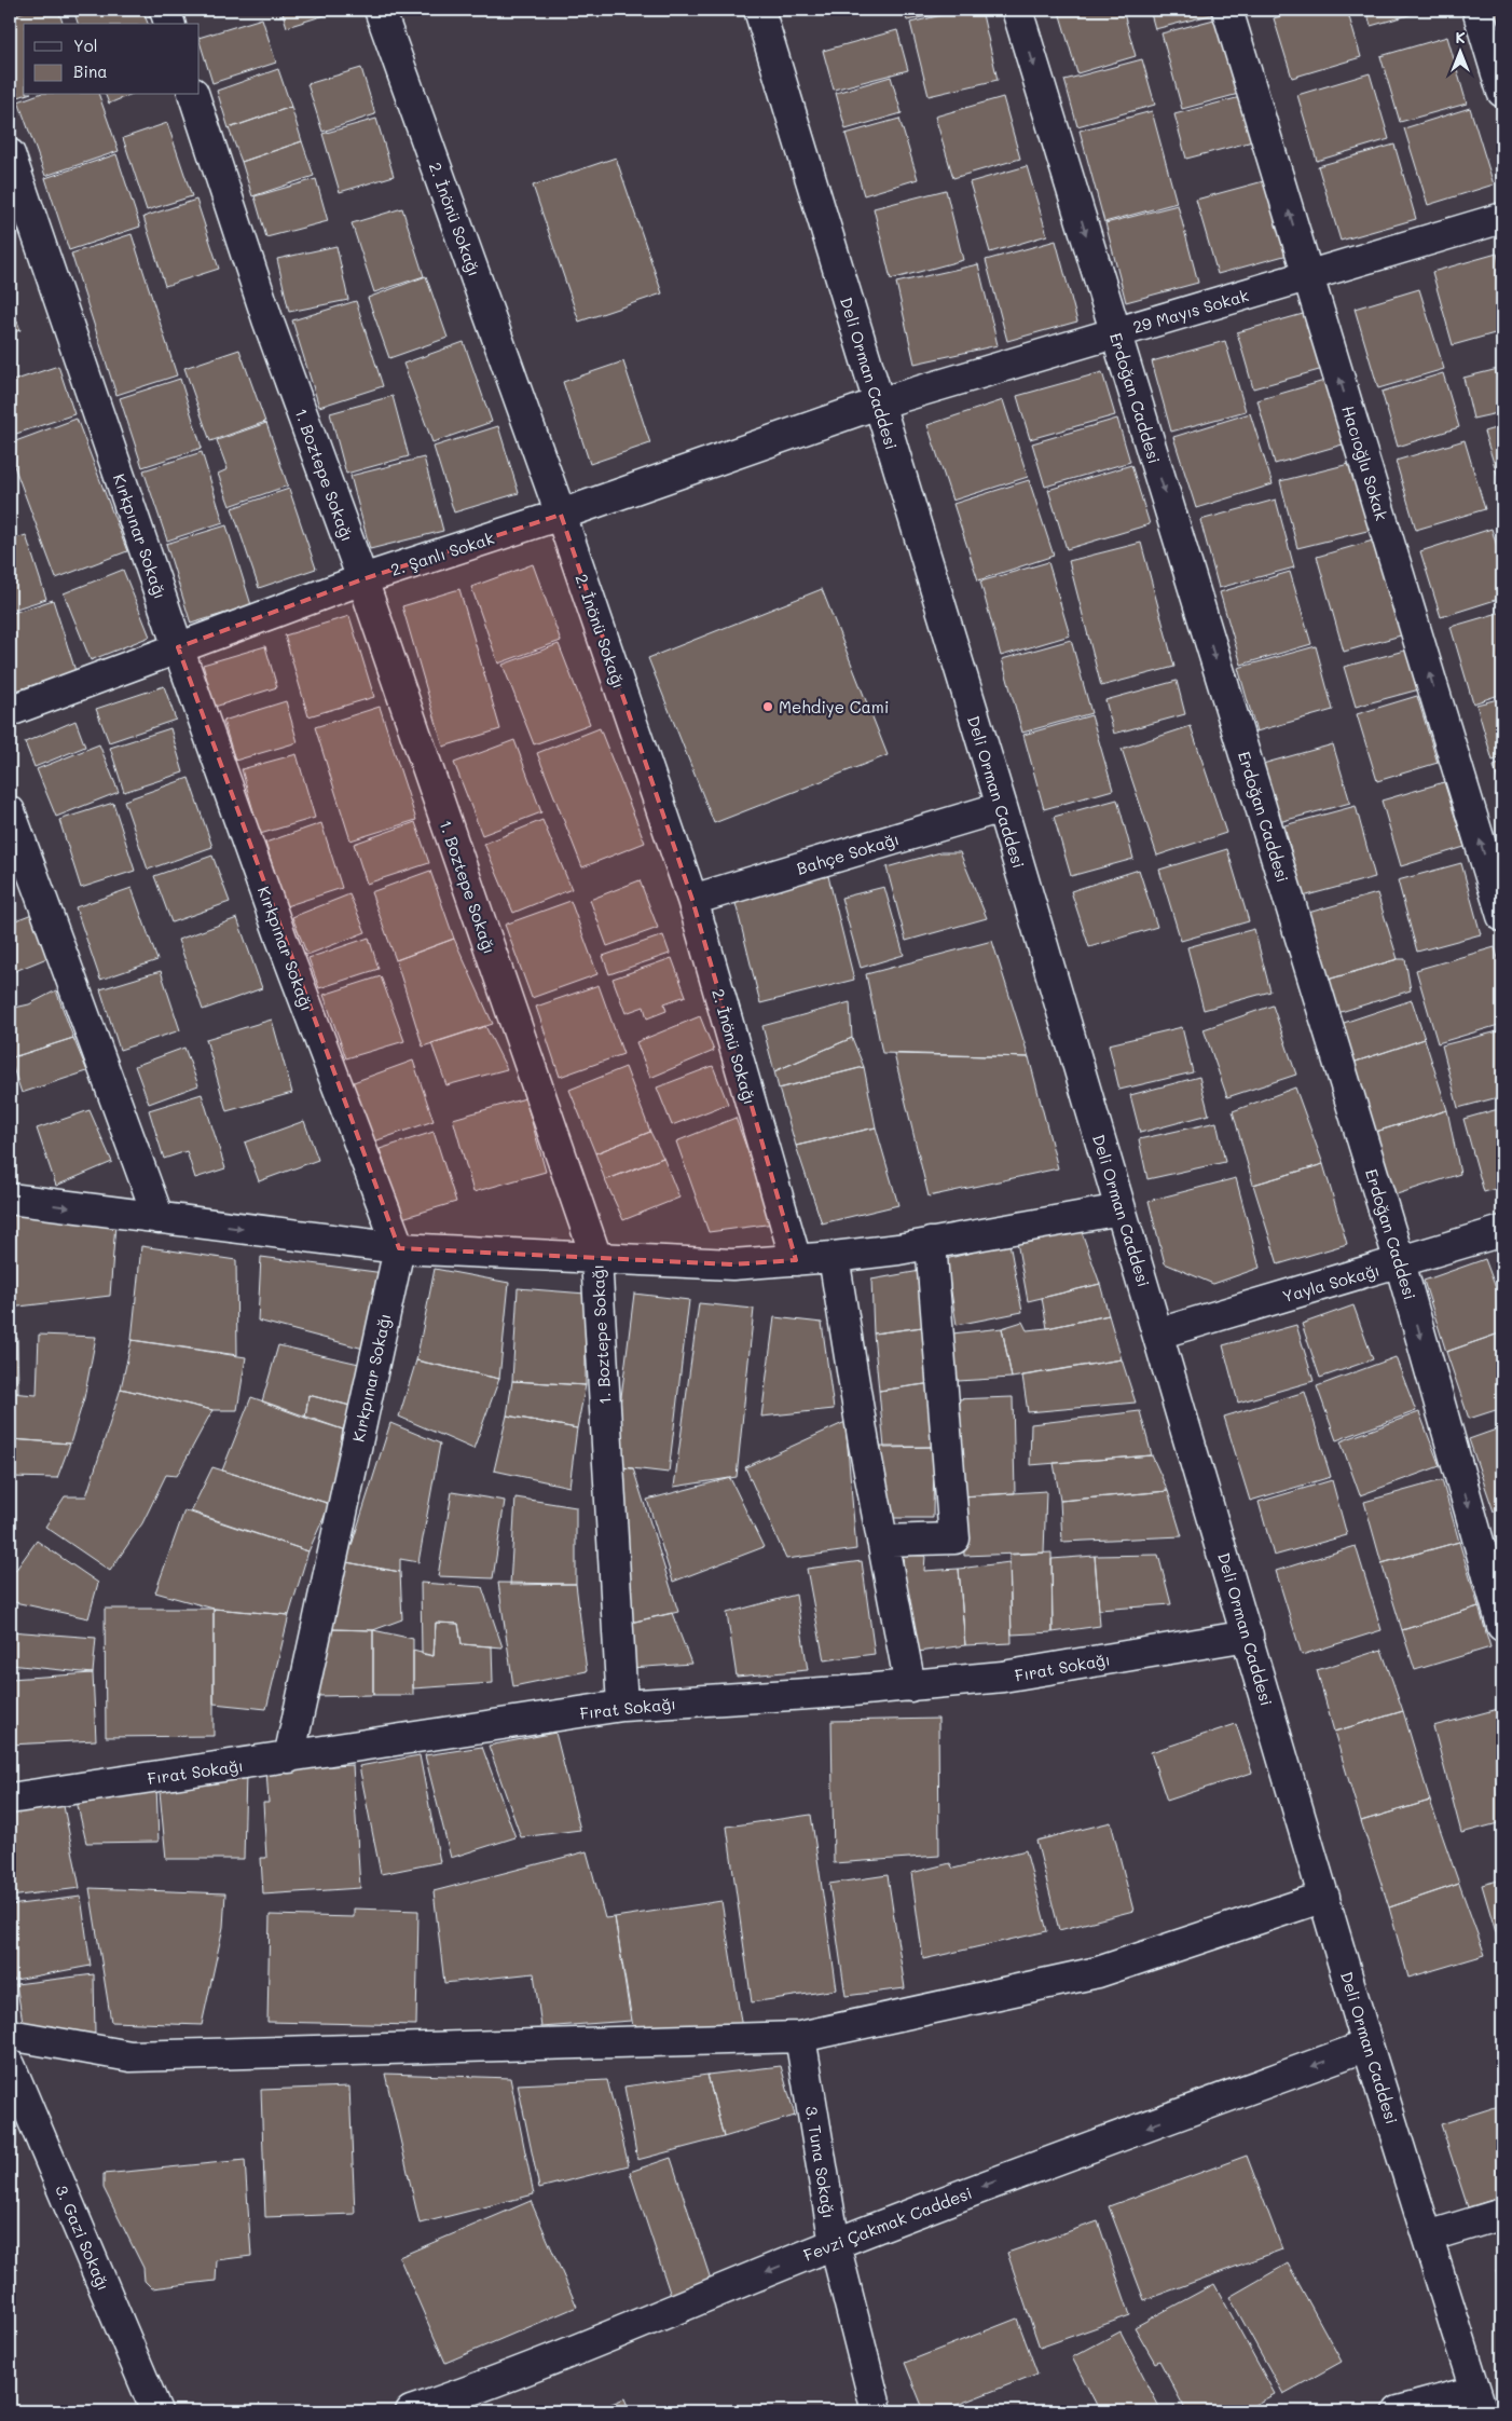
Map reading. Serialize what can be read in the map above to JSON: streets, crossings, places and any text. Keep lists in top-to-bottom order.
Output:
{
  "streets": {
    "street": [
      "2. İnönü Sokağı",
      "29 Mayıs Sokak",
      "Deli Orman Caddesi",
      "Erdoğan Caddesi",
      "Hacıoğlu Sokak",
      "1. Boztepe Sokağı",
      "Kırkpınar Sokağı",
      "2. Şanlı Sokak",
      "Bahçe Sokağı",
      "Yayla Sokağı",
      "Fırat Sokağı",
      "3. Tuna Sokağı",
      "Fevzi Çakmak Caddesi",
      "3. Gazi Sokağı"
    ]
  },
  "crossings": [
    ["2. İnönü Sokağı", "2. Şanlı Sokak"],
    ["2. İnönü Sokağı", "Bahçe Sokağı"],
    ["29 Mayıs Sokak", "Deli Orman Caddesi"],
    ["29 Mayıs Sokak", "Erdoğan Caddesi"],
    ["29 Mayıs Sokak", "Hacıoğlu Sokak"],
    ["29 Mayıs Sokak", "2. Şanlı Sokak"],
    ["Deli Orman Caddesi", "2. Şanlı Sokak"],
    ["Deli Orman Caddesi", "Bahçe Sokağı"],
    ["Deli Orman Caddesi", "Yayla Sokağı"],
    ["Deli Orman Caddesi", "Fırat Sokağı"],
    ["Deli Orman Caddesi", "Fevzi Çakmak Caddesi"],
    ["Erdoğan Caddesi", "Yayla Sokağı"],
    ["1. Boztepe Sokağı", "2. Şanlı Sokak"],
    ["1. Boztepe Sokağı", "Fırat Sokağı"],
    ["Kırkpınar Sokağı", "2. Şanlı Sokak"],
    ["Kırkpınar Sokağı", "Fırat Sokağı"],
    ["3. Tuna Sokağı", "Fevzi Çakmak Caddesi"]
  ],
  "one_way": ["Erdoğan Caddesi", "Hacıoğlu Sokak"],
  "places": ["Mehdiye Cami"],
  "legend": ["Yol", "Bina"],
  "north": "top"
}
